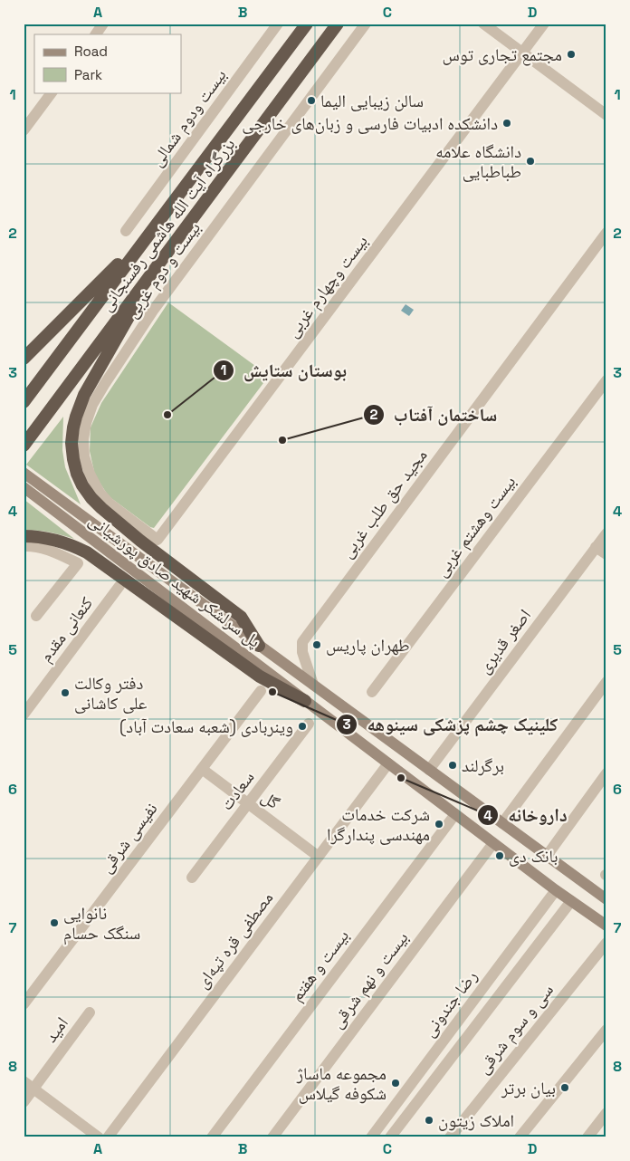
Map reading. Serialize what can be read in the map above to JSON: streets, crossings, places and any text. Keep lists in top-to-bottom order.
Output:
{
  "streets": {
    "highway": ["بزرگراه آیت الله هاشمی رفسنجانی"],
    "main road": ["پل سرلشکر شهید صادق پورشیانی"],
    "street": [
      "بیست ودوم شمالی",
      "بیست و دوم غربی",
      "بیست وچهارم غربی",
      "مجید حق طلب غربی",
      "بیست وهشتم غربی",
      "کنعانی مقدم",
      "اصغر قدیری",
      "سعادت",
      "گل",
      "نفیسی شرقی",
      "مصطفی قره تپه‌ای",
      "بیست و هفتم",
      "بیست و نهم شرقی",
      "رضا جندونی",
      "سی و سوم شرقی",
      "امید"
    ]
  },
  "crossings": [
    ["بیست و دوم غربی", "بیست وچهارم غربی"],
    ["مجید حق طلب غربی", "پل سرلشکر شهید صادق پورشیانی"],
    ["پل سرلشکر شهید صادق پورشیانی", "اصغر قدیری"],
    ["پل سرلشکر شهید صادق پورشیانی", "مصطفی قره تپه‌ای"],
    ["پل سرلشکر شهید صادق پورشیانی", "بیست و هفتم"],
    ["پل سرلشکر شهید صادق پورشیانی", "بیست و نهم شرقی"],
    ["پل سرلشکر شهید صادق پورشیانی", "رضا جندونی"],
    ["سعادت", "گل"],
    ["گل", "نفیسی شرقی"],
    ["گل", "مصطفی قره تپه‌ای"]
  ],
  "places": [
    "مجتمع تجاری توس",
    "سالن زیبایی الیما",
    "دانشکده ادبیات فارسی و زبان‌های خارجی",
    "دانشگاه علامه طباطبایی",
    "بوستان ستایش",
    "ساختمان آفتاب",
    "طهران پاریس",
    "کلینیک چشم پزشکی سینوهه",
    "دفتر وکالت علی کاشانی",
    "وینربادی (شعبه سعادت آباد)",
    "برگرلند",
    "داروخانه",
    "شرکت خدمات مهندسى پندارگرا",
    "بانک دی",
    "نانوایی سنگک حسام",
    "مجموعه ماساژ شکوفه گیلاس",
    "بیان برتر",
    "املاک زیتون"
  ],
  "legend": ["Road", "Park"],
  "grid": {
    "columns": [
      "A",
      "B",
      "C",
      "D"
    ],
    "rows": [
      "1",
      "2",
      "3",
      "4",
      "5",
      "6",
      "7",
      "8"
    ]
  }
}
